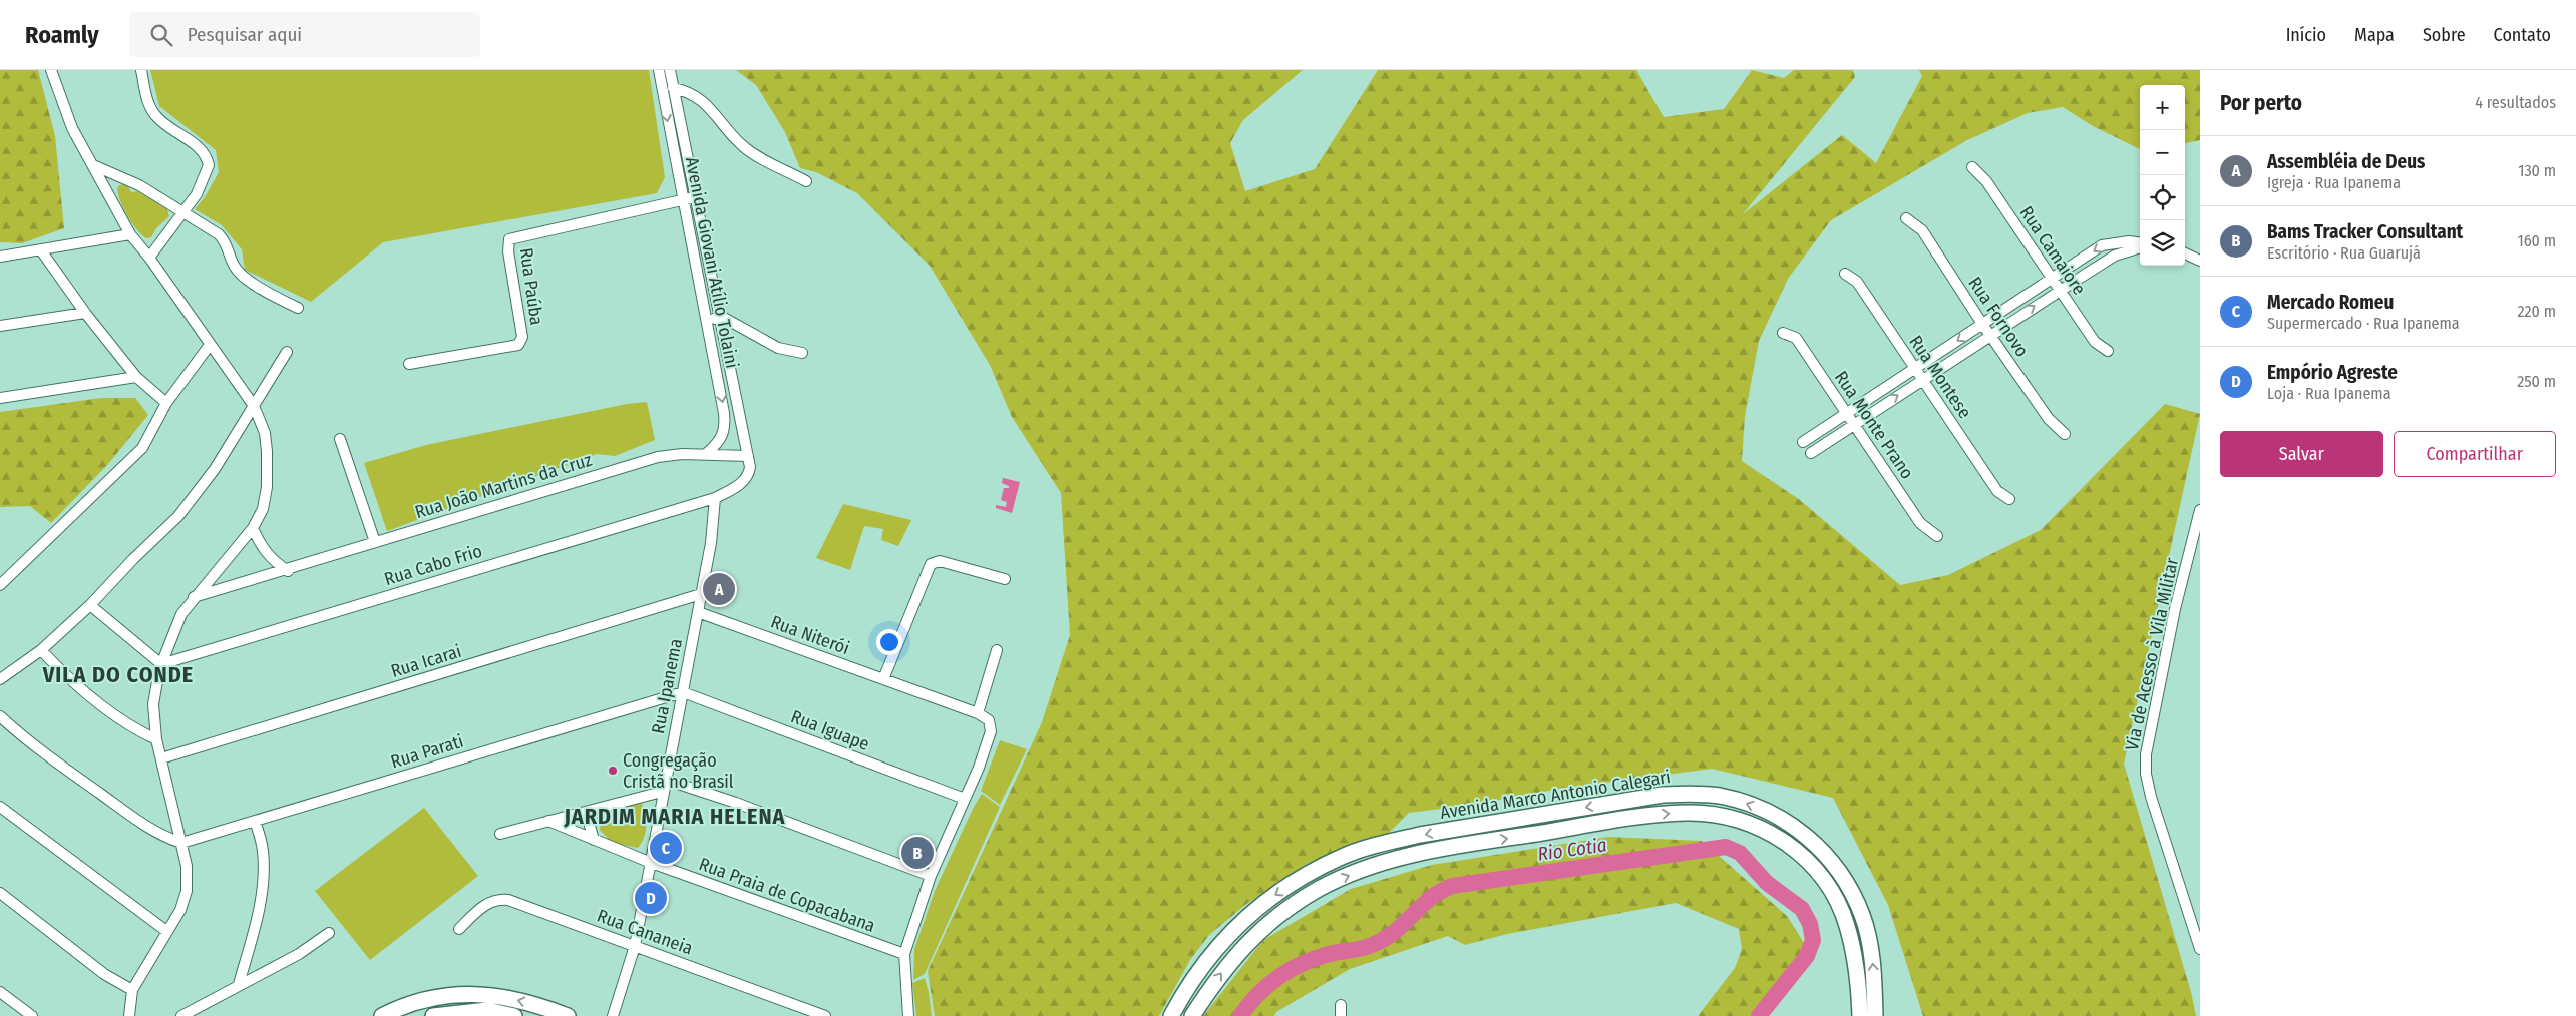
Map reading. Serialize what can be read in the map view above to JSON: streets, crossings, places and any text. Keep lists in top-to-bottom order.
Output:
{
  "streets": {
    "main road": ["Avenida Marco Antonio Calegari"],
    "street": [
      "Rua Camaiore",
      "Avenida Giovani Atílio Tolaini",
      "Rua Paúba",
      "Rua Fornovo",
      "Rua Montese",
      "Rua Monte Prano",
      "Rua João Martins da Cruz",
      "Rua Cabo Frio",
      "Rua Niterói",
      "Via de Acesso à Vila Militar",
      "Rua Icarai",
      "Rua Ipanema",
      "Rua Iguape",
      "Rua Parati",
      "Rua Praia de Copacabana",
      "Rua Cananeia"
    ]
  },
  "crossings": [
    ["Avenida Giovani Atílio Tolaini", "Rua Paúba"],
    ["Avenida Giovani Atílio Tolaini", "Rua João Martins da Cruz"],
    ["Rua Cabo Frio", "Rua Ipanema"],
    ["Rua Niterói", "Rua Ipanema"],
    ["Rua Niterói", "Rua Iguape"],
    ["Rua Icarai", "Rua Ipanema"],
    ["Rua Ipanema", "Rua Iguape"],
    ["Rua Ipanema", "Rua Parati"],
    ["Rua Ipanema", "Rua Praia de Copacabana"],
    ["Rua Ipanema", "Rua Cananeia"],
    ["Rua Iguape", "Rua Parati"]
  ],
  "districts": ["VILA DO CONDE", "JARDIM MARIA HELENA"],
  "water": ["Rio Cotia"],
  "places": ["Congregação Cristã no Brasil"],
  "page": {
    "header": "Roamly",
    "search": "Pesquisar aqui",
    "nav": [
      "Início",
      "Mapa",
      "Sobre",
      "Contato"
    ],
    "heading": ["Por perto", "4 resultados"],
    "map_buttons": ["+", "−"],
    "list": [
      {
        "mark": "A",
        "name": "Assembléia de Deus",
        "note": "Igreja · Rua Ipanema",
        "value": "130 m"
      },
      {
        "mark": "B",
        "name": "Bams Tracker Consultant",
        "note": "Escritório · Rua Guarujá",
        "value": "160 m"
      },
      {
        "mark": "C",
        "name": "Mercado Romeu",
        "note": "Supermercado · Rua Ipanema",
        "value": "220 m"
      },
      {
        "mark": "D",
        "name": "Empório Agreste",
        "note": "Loja · Rua Ipanema",
        "value": "250 m"
      }
    ],
    "buttons": ["Salvar", "Compartilhar"],
    "pins": [
      "A",
      "C",
      "B",
      "D"
    ]
  }
}
